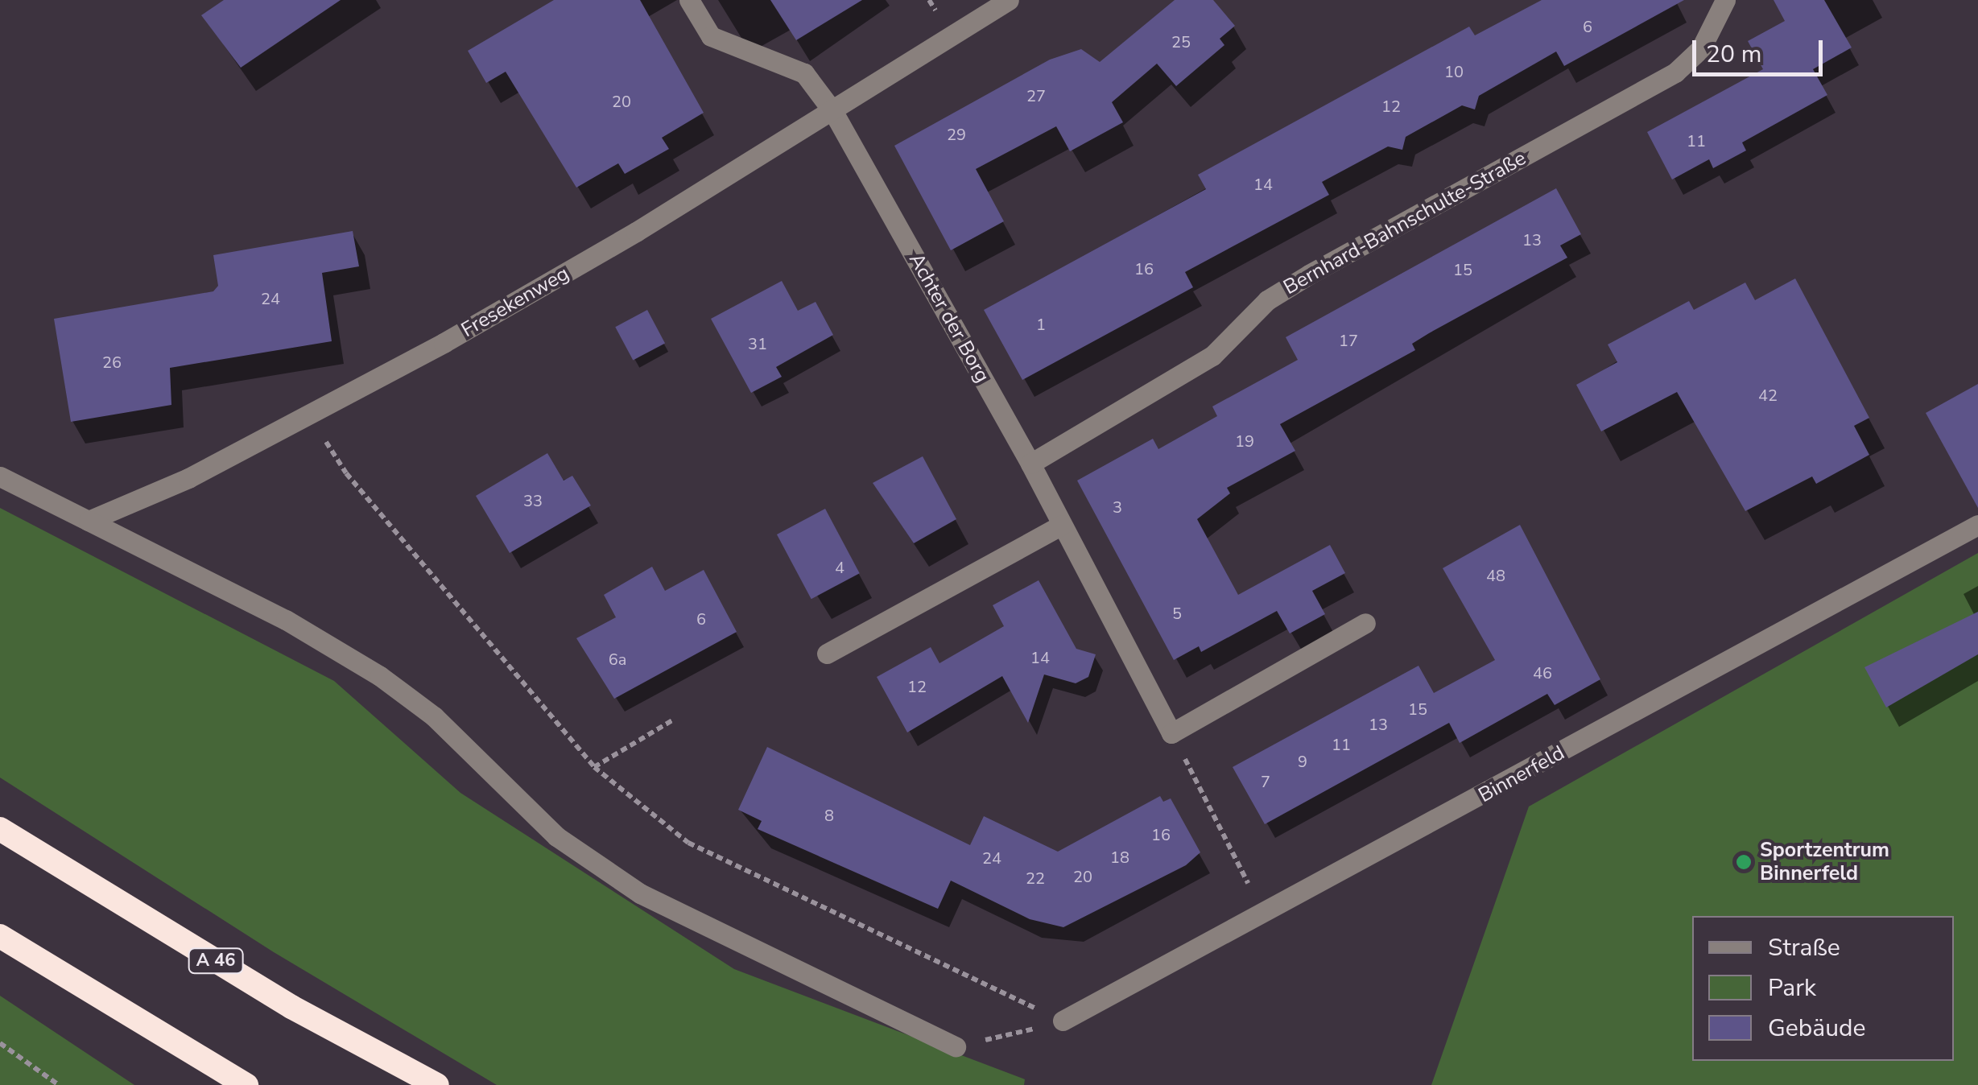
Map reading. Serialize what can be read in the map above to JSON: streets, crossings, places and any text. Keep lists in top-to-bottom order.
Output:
{
  "streets": {
    "highway": ["A 46"],
    "street": [
      "Bernhard-Bahnschulte-Straße",
      "Fresekenweg",
      "Achter der Borg",
      "Binnerfeld"
    ]
  },
  "crossings": [
    ["Bernhard-Bahnschulte-Straße", "Achter der Borg"],
    ["Fresekenweg", "Achter der Borg"]
  ],
  "places": ["Sportzentrum Binnerfeld"],
  "house_numbers": [
    "6",
    "25",
    "10",
    "27",
    "20",
    "12",
    "29",
    "11",
    "14",
    "13",
    "16",
    "15",
    "24",
    "1",
    "17",
    "31",
    "26",
    "42",
    "19",
    "33",
    "3",
    "4",
    "48",
    "5",
    "6",
    "14",
    "6a",
    "46",
    "12",
    "15",
    "13",
    "11",
    "9",
    "7",
    "8",
    "16",
    "18",
    "24",
    "20",
    "22"
  ],
  "legend": ["Straße", "Park", "Gebäude"],
  "scale_bar": "20 m"
}
